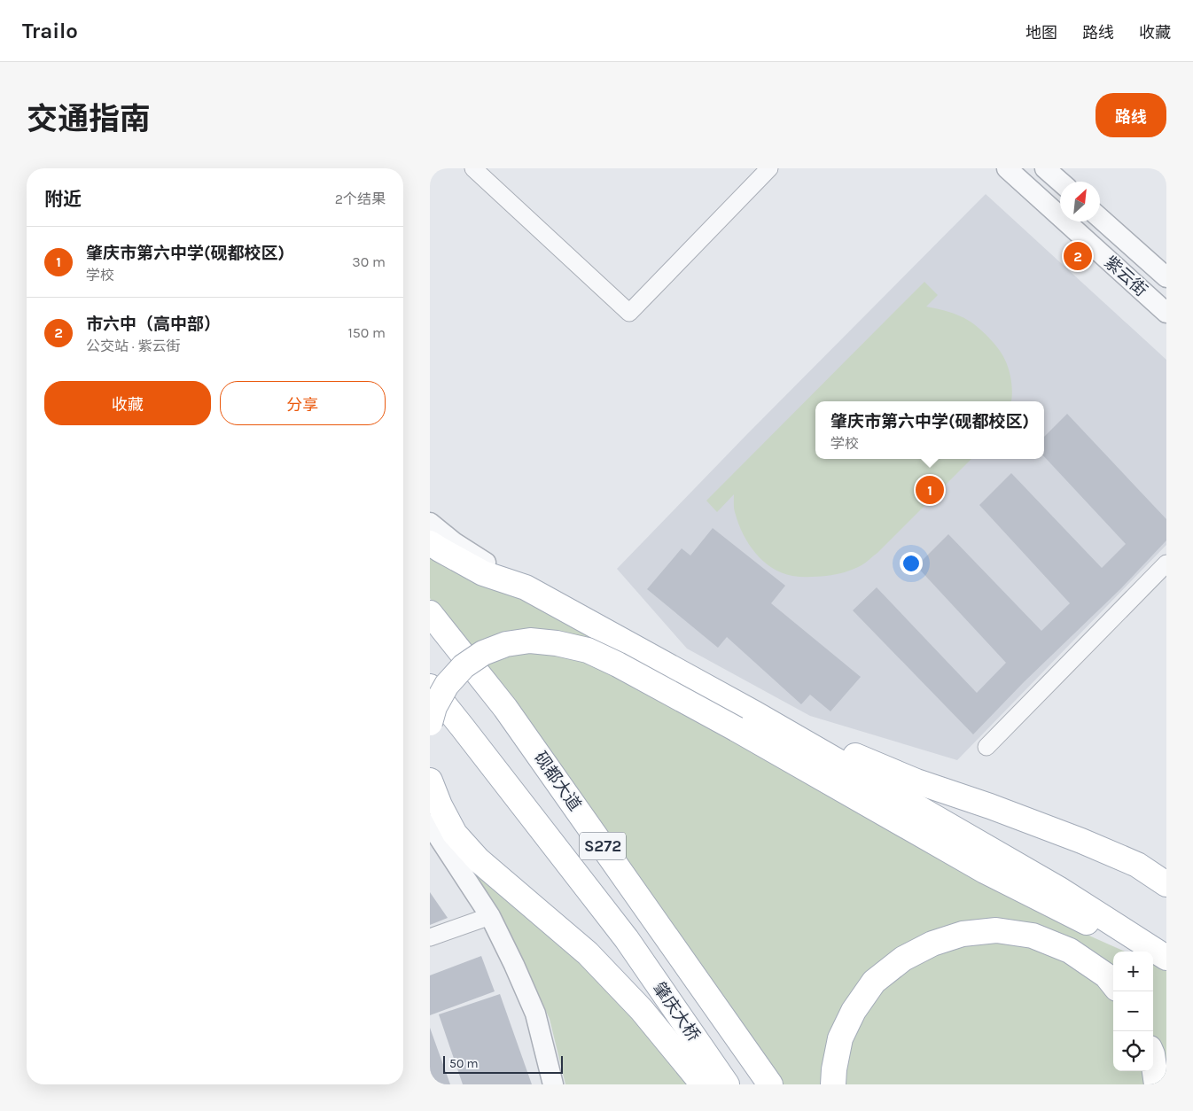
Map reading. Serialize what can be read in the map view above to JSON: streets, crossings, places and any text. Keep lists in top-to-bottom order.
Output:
{
  "streets": {
    "main road": ["砚都大道", "S272", "肇庆大桥"],
    "street": ["紫云街"]
  },
  "scale_bar": "50 m",
  "north": "top right",
  "page": {
    "header": "Trailo",
    "nav": ["地图", "路线", "收藏"],
    "title": "交通指南",
    "buttons": [
      "路线",
      ["收藏", "分享"]
    ],
    "heading": ["附近", "2个结果"],
    "list": [
      {
        "mark": "1",
        "name": "肇庆市第六中学(砚都校区)",
        "note": "学校",
        "value": "30 m"
      },
      {
        "mark": "2",
        "name": "市六中（高中部）",
        "note": "公交站 · 紫云街",
        "value": "150 m"
      }
    ],
    "pins": ["2", "1"],
    "popup": ["肇庆市第六中学(砚都校区)", "学校"],
    "map_buttons": ["+", "−"],
    "scale": "50 m"
  }
}
